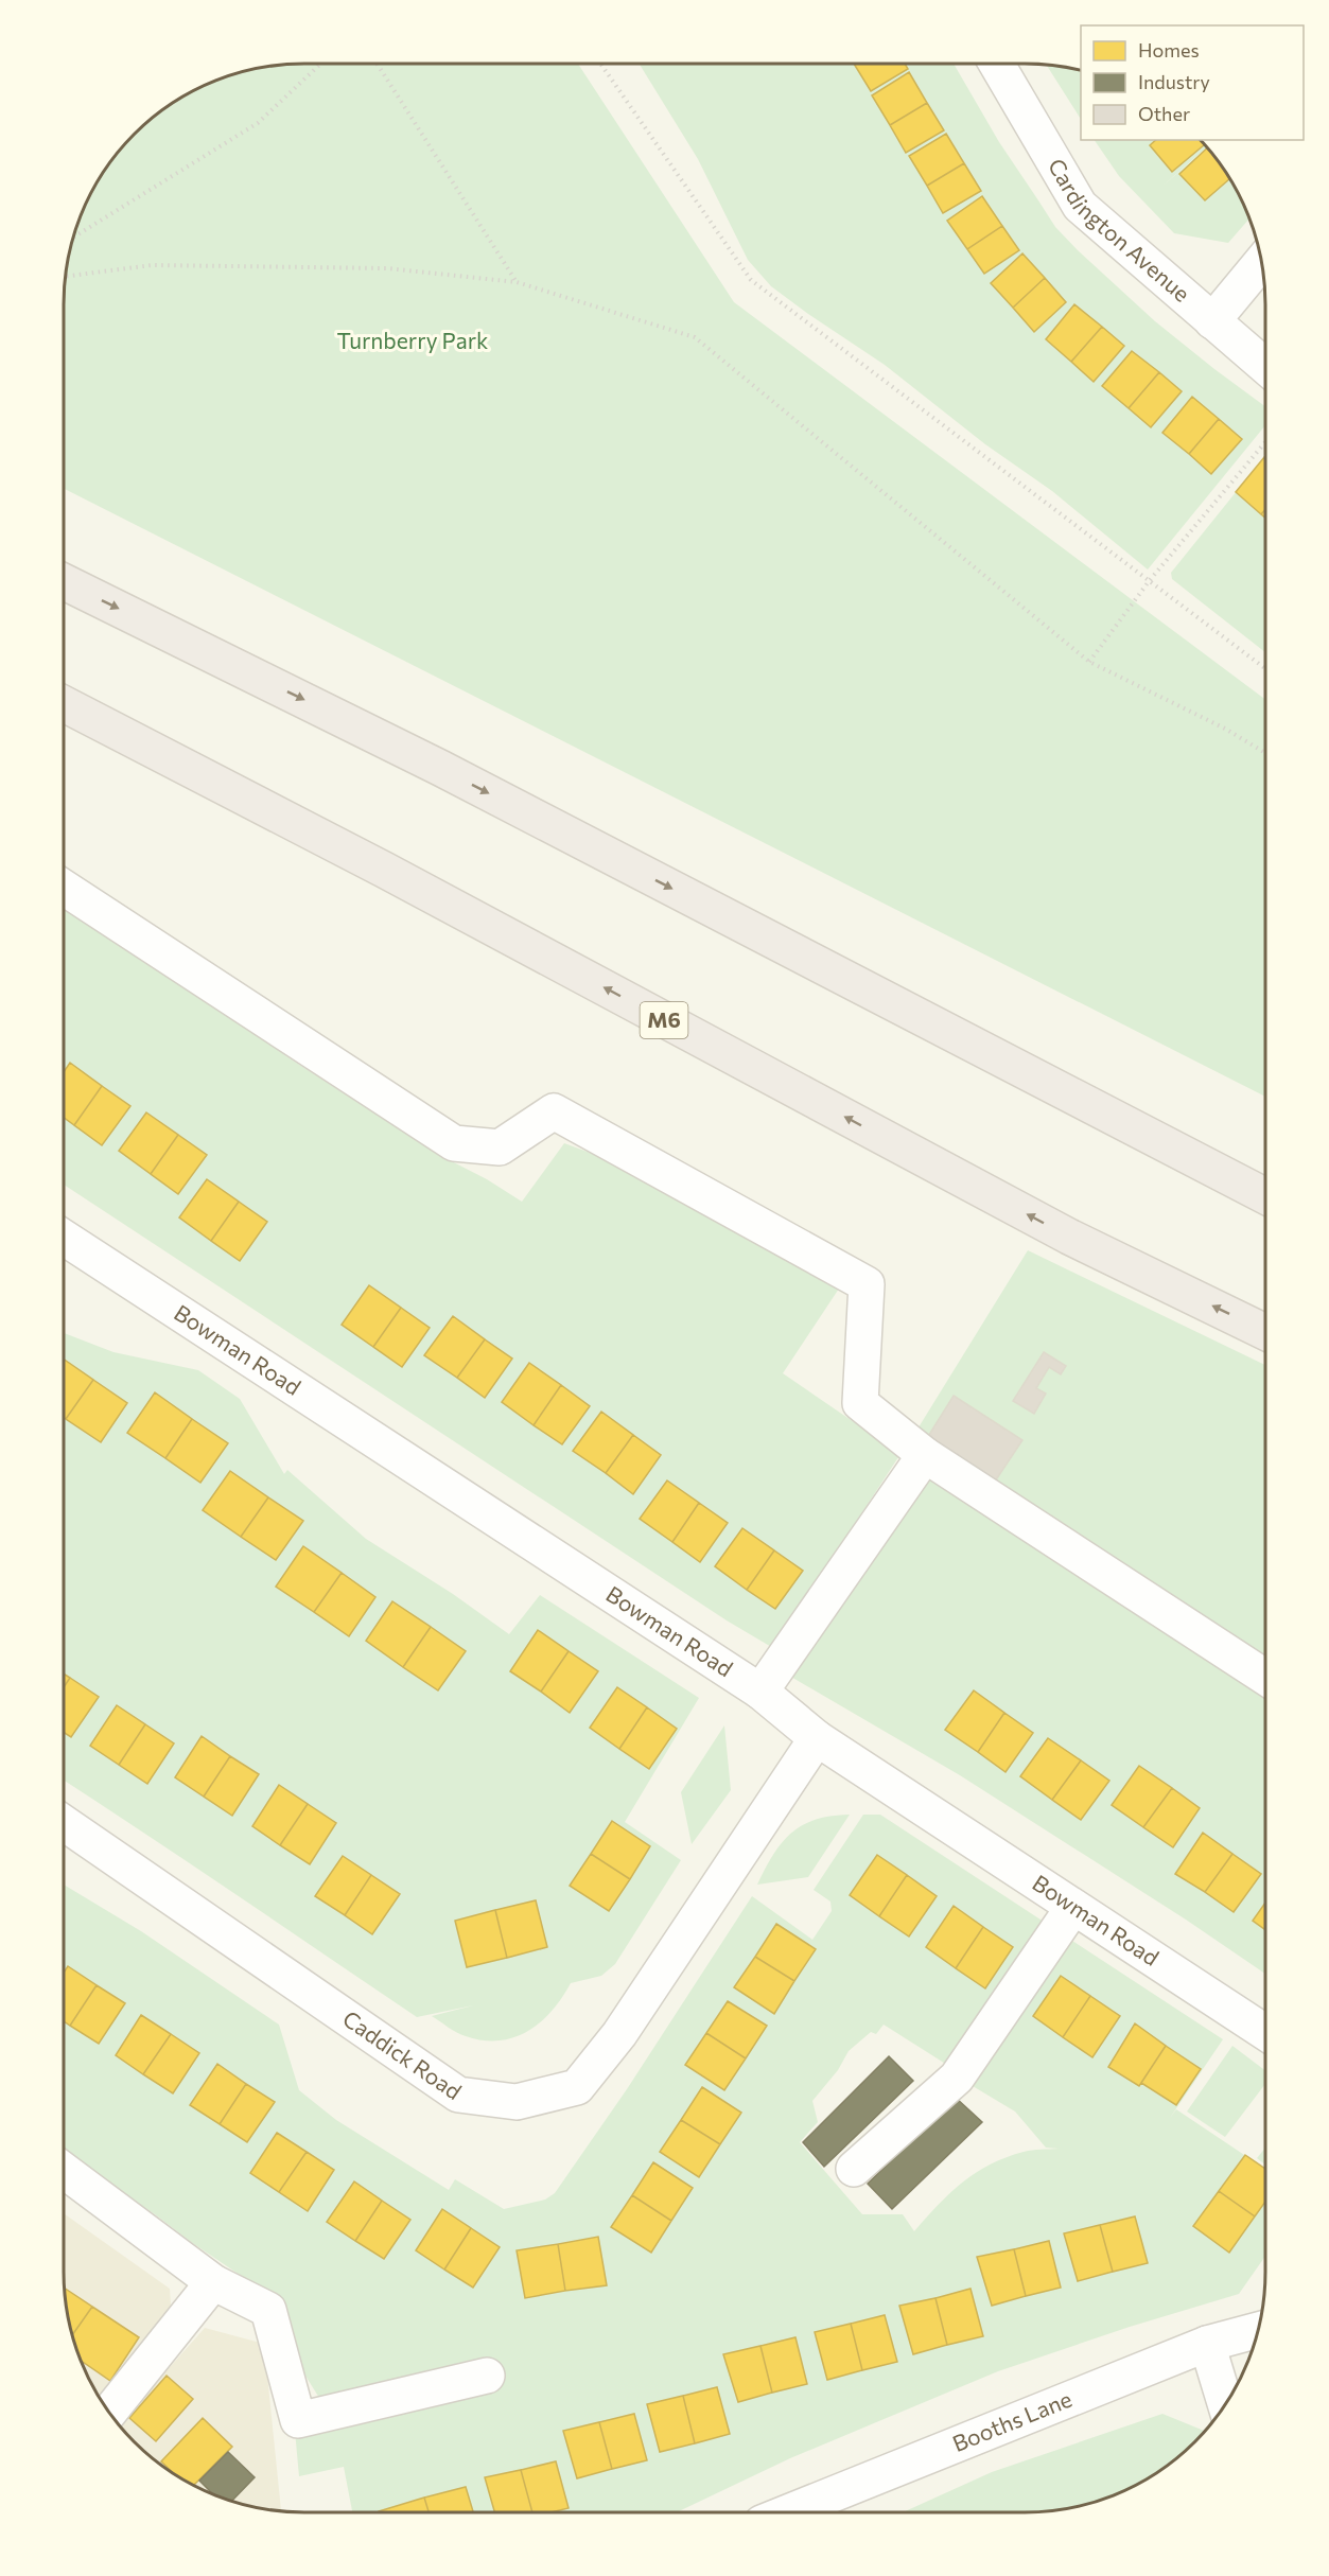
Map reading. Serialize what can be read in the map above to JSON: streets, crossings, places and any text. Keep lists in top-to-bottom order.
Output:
{
  "streets": {
    "highway": ["M6"],
    "street": [
      "Cardington Avenue",
      "Bowman Road",
      "Caddick Road",
      "Booths Lane"
    ]
  },
  "crossings": [
    ["Bowman Road", "Caddick Road"]
  ],
  "parks": ["Turnberry Park"],
  "legend": ["Homes", "Industry", "Other"]
}
